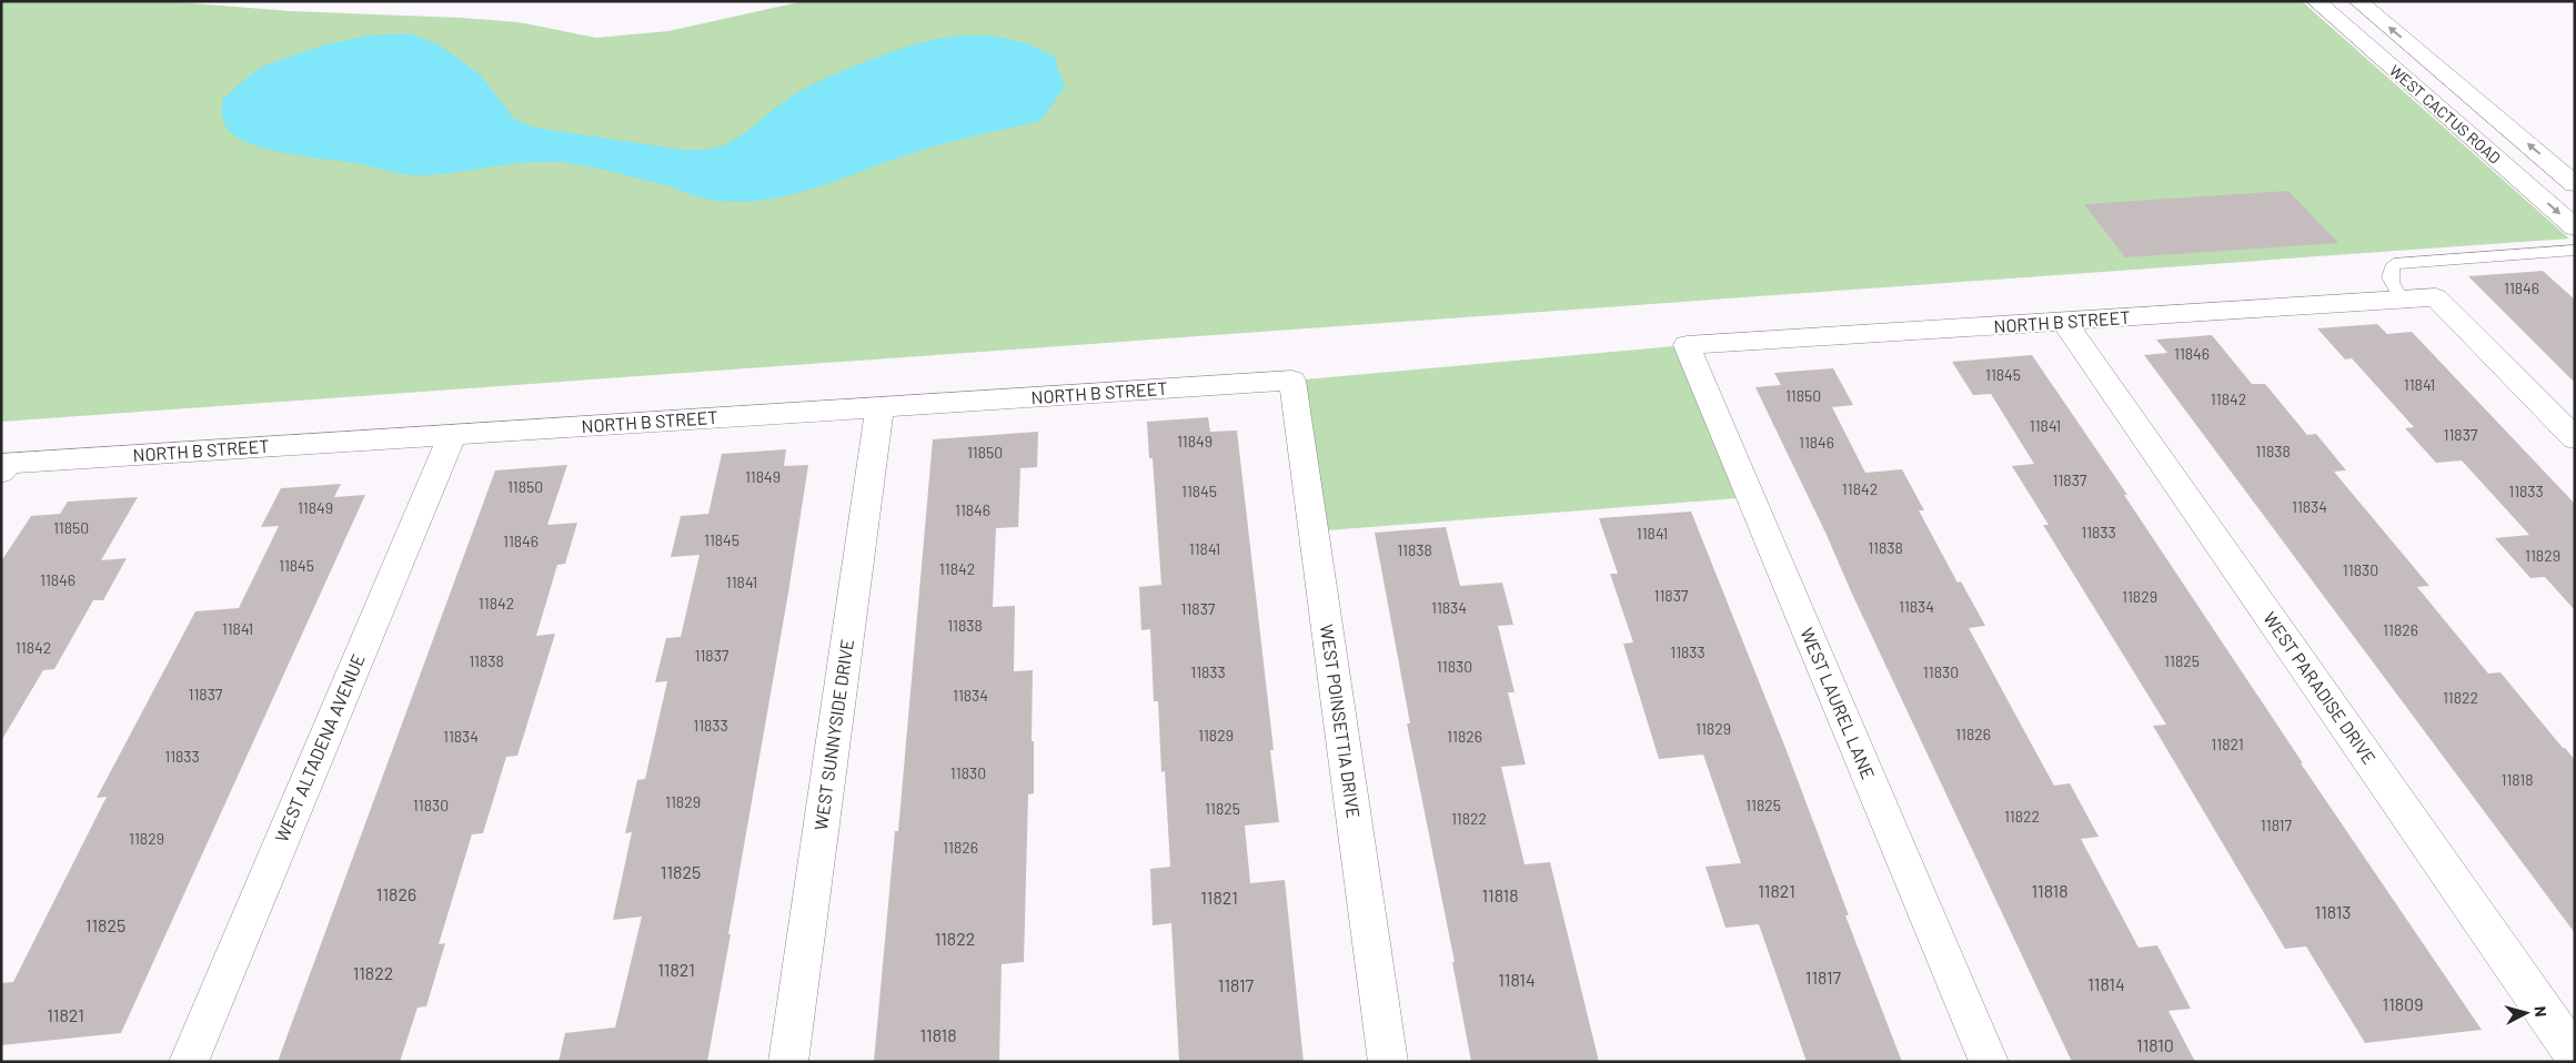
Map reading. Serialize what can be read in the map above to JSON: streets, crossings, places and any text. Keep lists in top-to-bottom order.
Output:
{
  "streets": {
    "street": [
      "WEST CACTUS ROAD",
      "NORTH B STREET",
      "WEST PARADISE DRIVE",
      "WEST LAUREL LANE",
      "WEST POINSETTIA DRIVE",
      "WEST SUNNYSIDE DRIVE",
      "WEST ALTADENA AVENUE"
    ]
  },
  "crossings": [
    ["NORTH B STREET", "WEST PARADISE DRIVE"],
    ["NORTH B STREET", "WEST LAUREL LANE"],
    ["NORTH B STREET", "WEST POINSETTIA DRIVE"],
    ["NORTH B STREET", "WEST SUNNYSIDE DRIVE"],
    ["NORTH B STREET", "WEST ALTADENA AVENUE"]
  ],
  "house_numbers": [
    "11846",
    "11846",
    "11845",
    "11841",
    "11850",
    "11842",
    "11841",
    "11837",
    "11849",
    "11846",
    "11838",
    "11850",
    "11849",
    "11837",
    "11850",
    "11842",
    "11845",
    "11833",
    "11834",
    "11849",
    "11846",
    "11850",
    "11833",
    "11841",
    "11845",
    "11846",
    "11838",
    "11841",
    "11838",
    "11829",
    "11845",
    "11842",
    "11830",
    "11846",
    "11841",
    "11837",
    "11829",
    "11842",
    "11834",
    "11834",
    "11837",
    "11838",
    "11841",
    "11826",
    "11842",
    "11833",
    "11837",
    "11838",
    "11825",
    "11830",
    "11833",
    "11830",
    "11837",
    "11834",
    "11822",
    "11833",
    "11829",
    "11826",
    "11829",
    "11834",
    "11826",
    "11821",
    "11833",
    "11830",
    "11818",
    "11829",
    "11830",
    "11825",
    "11825",
    "11822",
    "11822",
    "11817",
    "11829",
    "11826",
    "11825",
    "11821",
    "11818",
    "11826",
    "11818",
    "11821",
    "11813",
    "11825",
    "11822",
    "11821",
    "11822",
    "11817",
    "11814",
    "11814",
    "11817",
    "11809",
    "11821",
    "11818",
    "11810"
  ],
  "north": "right"
}
